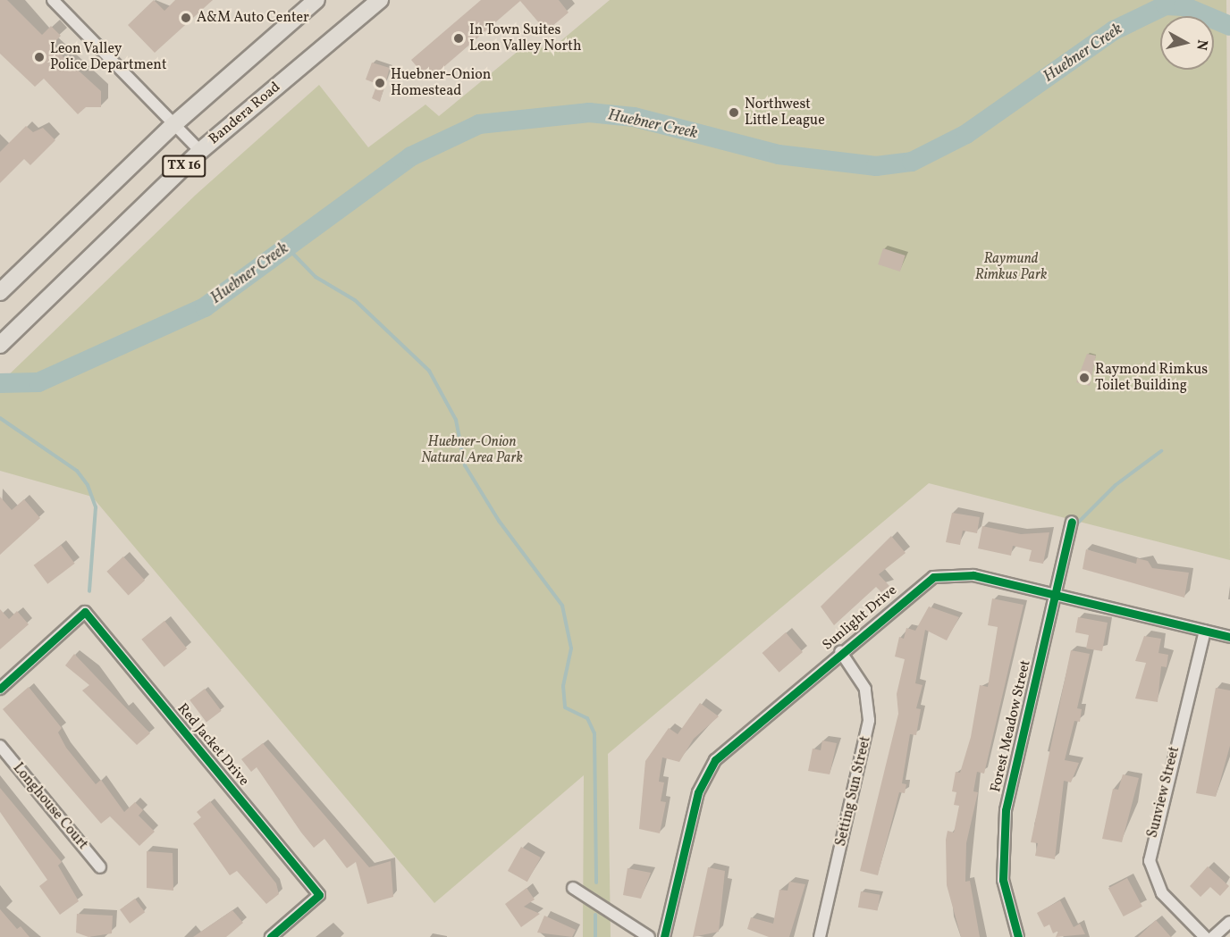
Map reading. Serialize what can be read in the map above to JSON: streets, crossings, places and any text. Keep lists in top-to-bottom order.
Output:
{
  "streets": {
    "main road": ["Bandera Road", "TX 16"],
    "street": [
      "Sunlight Drive",
      "Forest Meadow Street",
      "Red Jacket Drive",
      "Setting Sun Street",
      "Sunview Street",
      "Longhouse Court"
    ]
  },
  "crossings": [
    ["Sunlight Drive", "Forest Meadow Street"],
    ["Sunlight Drive", "Setting Sun Street"],
    ["Sunlight Drive", "Sunview Street"]
  ],
  "water": ["Huebner Creek"],
  "parks": ["Raymund Rimkus Park", "Huebner-Onion Natural Area Park"],
  "places": [
    "A&M Auto Center",
    "In Town Suites Leon Valley North",
    "Leon Valley Police Department",
    "Huebner-Onion Homestead",
    "Northwest Little League",
    "Raymond Rimkus Toilet Building"
  ],
  "north": "right"
}
